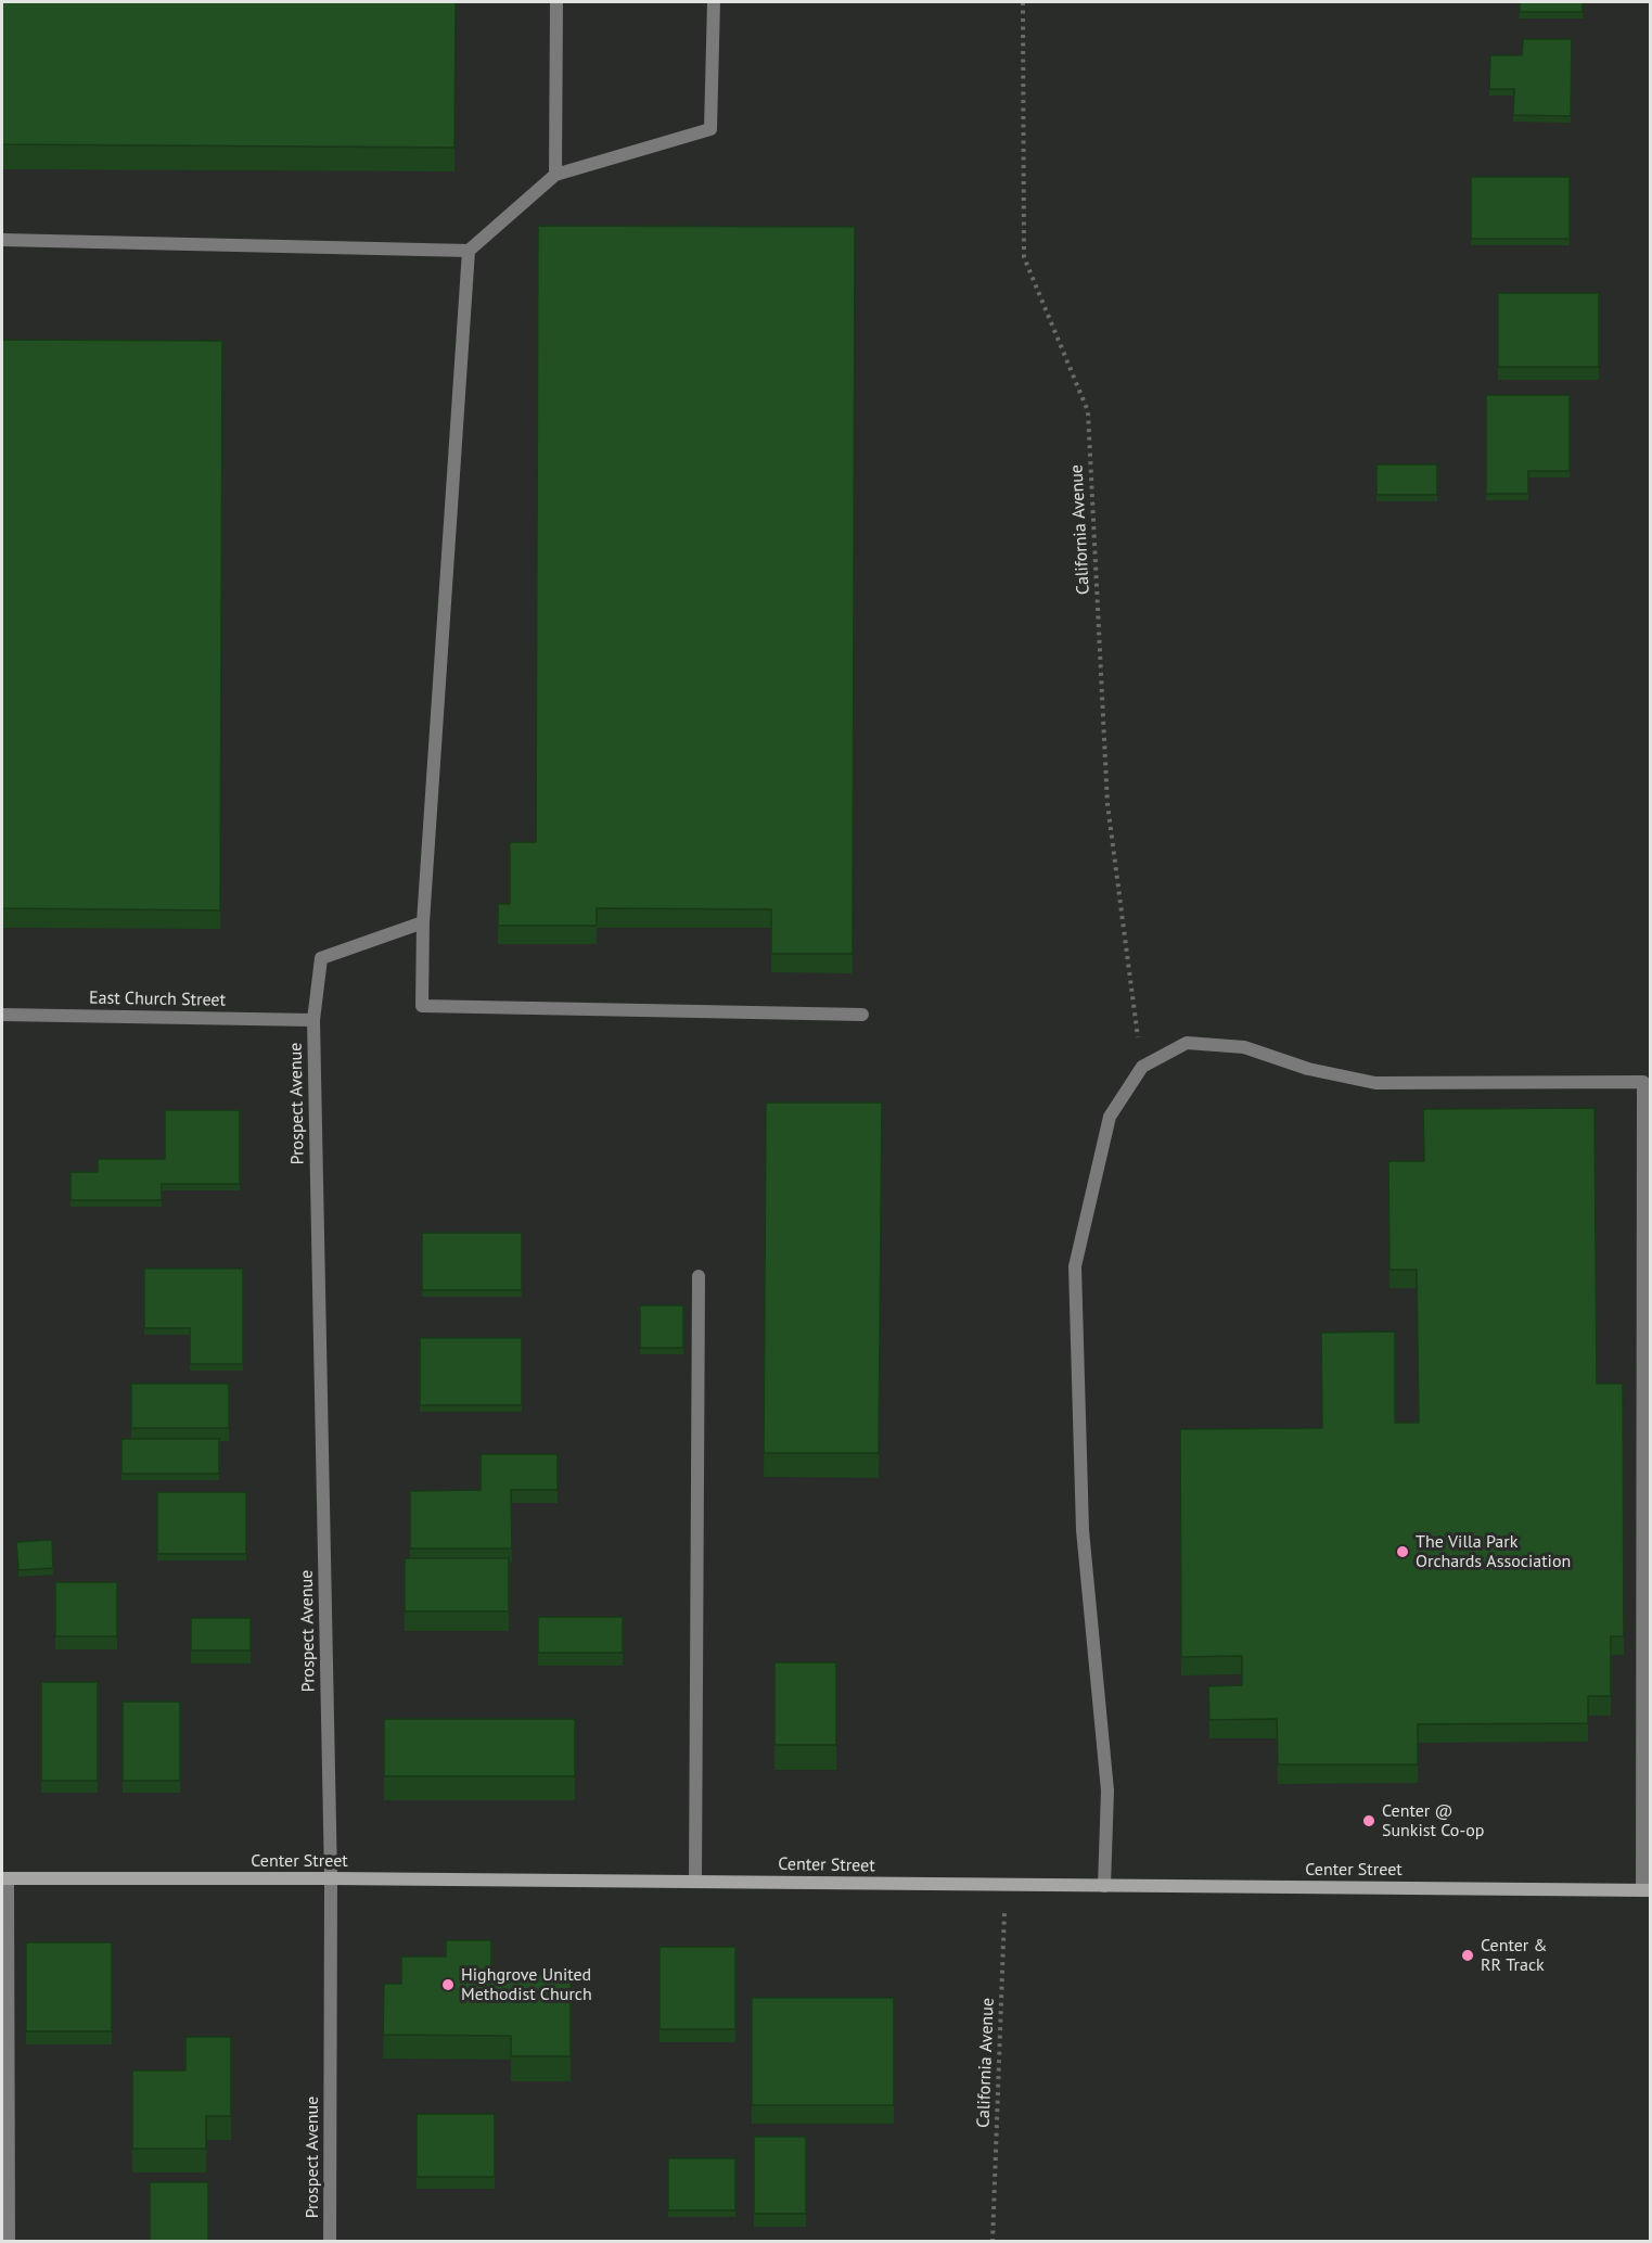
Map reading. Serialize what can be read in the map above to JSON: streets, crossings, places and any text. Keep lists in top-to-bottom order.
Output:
{
  "streets": {
    "main road": ["Center Street"],
    "street": ["East Church Street", "Prospect Avenue"],
    "path": ["California Avenue"]
  },
  "crossings": [
    ["California Avenue", "Center Street"],
    ["East Church Street", "Prospect Avenue"],
    ["Prospect Avenue", "Center Street"]
  ],
  "places": [
    "The Villa Park Orchards Association",
    "Center @ Sunkist Co-op",
    "Center & RR Track",
    "Highgrove United Methodist Church"
  ]
}
